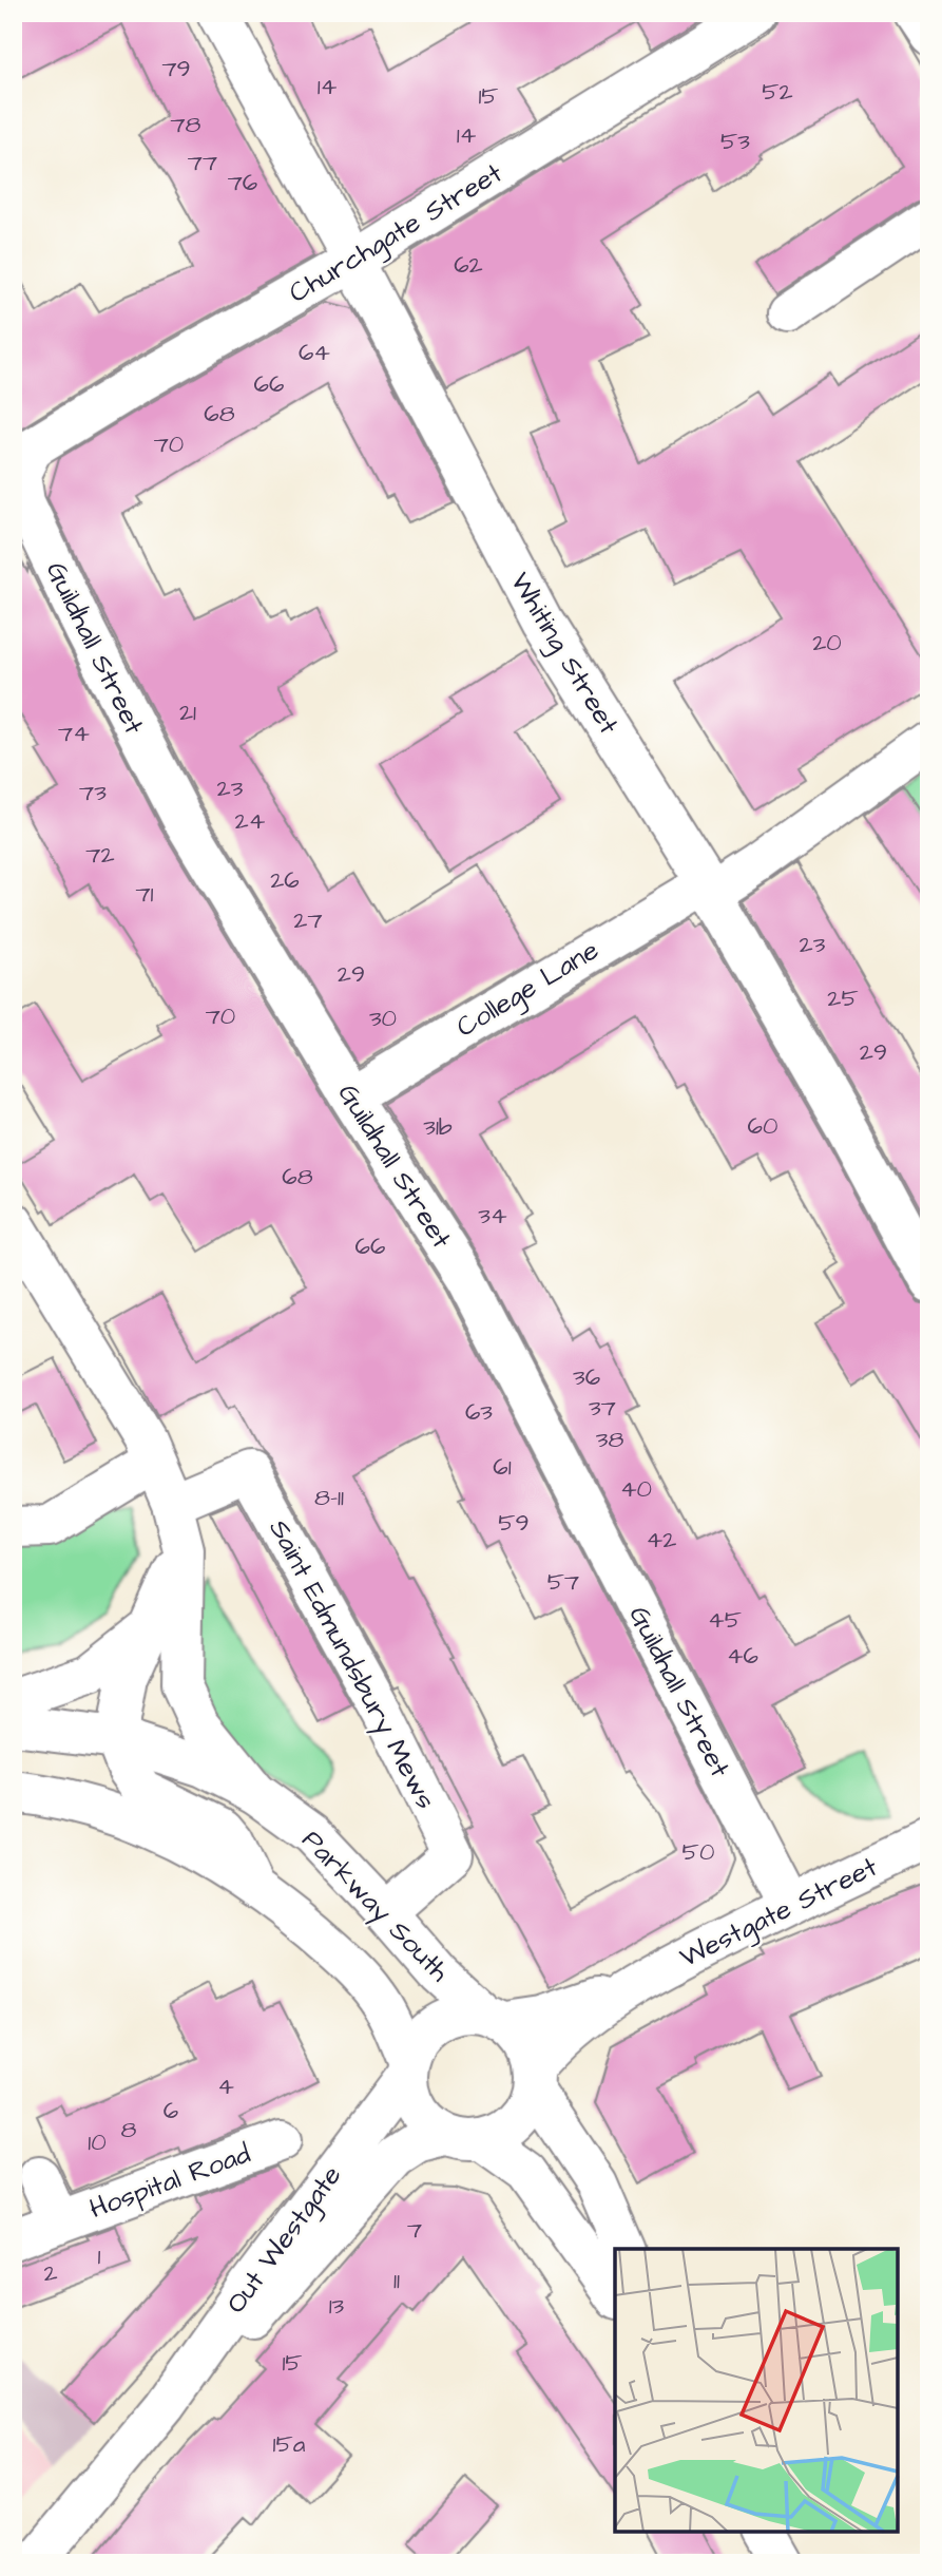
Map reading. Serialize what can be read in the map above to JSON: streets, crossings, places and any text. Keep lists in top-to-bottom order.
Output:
{
  "streets": {
    "street": [
      "Churchgate Street",
      "Guildhall Street",
      "Whiting Street",
      "College Lane",
      "Saint Edmundsbury Mews",
      "Parkway South",
      "Westgate Street",
      "Hospital Road",
      "Out Westgate"
    ]
  },
  "crossings": [
    ["Churchgate Street", "Guildhall Street"],
    ["Churchgate Street", "Whiting Street"],
    ["Guildhall Street", "College Lane"],
    ["Guildhall Street", "Westgate Street"],
    ["Whiting Street", "College Lane"],
    ["Saint Edmundsbury Mews", "Parkway South"],
    ["Parkway South", "Westgate Street"],
    ["Parkway South", "Out Westgate"],
    ["Westgate Street", "Out Westgate"]
  ],
  "house_numbers": [
    "79",
    "14",
    "52",
    "15",
    "78",
    "14",
    "53",
    "77",
    "76",
    "62",
    "64",
    "66",
    "68",
    "70",
    "20",
    "21",
    "74",
    "23",
    "73",
    "24",
    "72",
    "26",
    "71",
    "27",
    "23",
    "29",
    "25",
    "70",
    "30",
    "29",
    "60",
    "31b",
    "68",
    "34",
    "66",
    "36",
    "37",
    "63",
    "38",
    "61",
    "40",
    "8-11",
    "59",
    "42",
    "57",
    "45",
    "46",
    "50",
    "4",
    "6",
    "8",
    "10",
    "7",
    "1",
    "2",
    "11",
    "13",
    "15",
    "15a"
  ]
}
